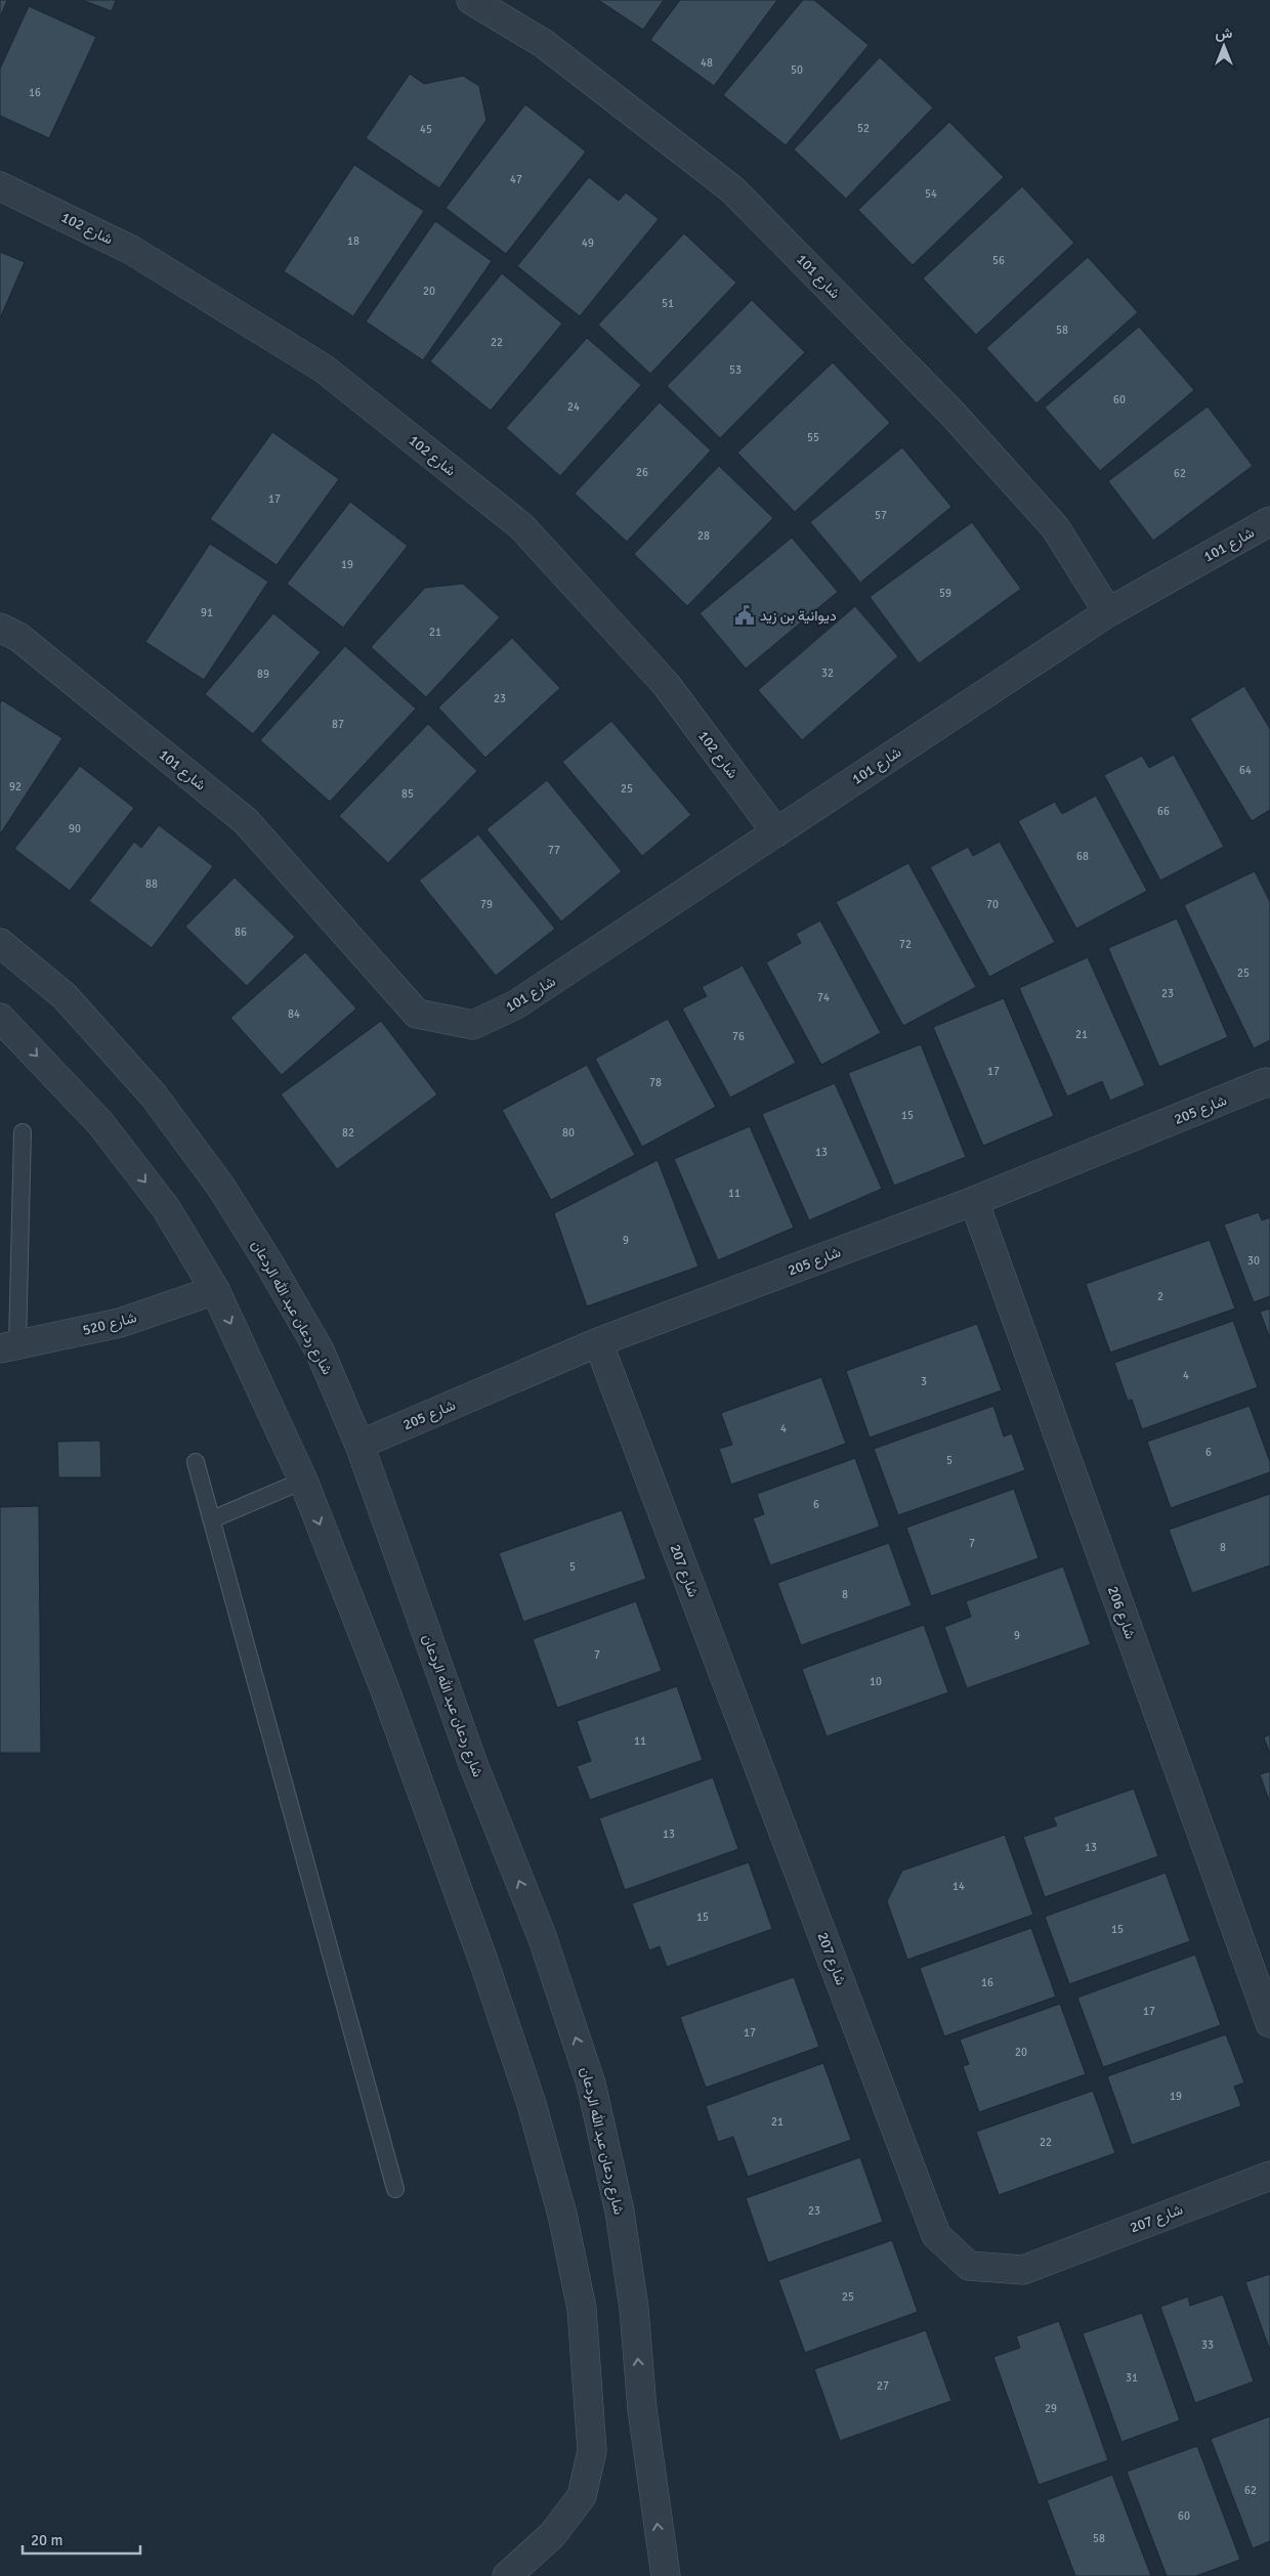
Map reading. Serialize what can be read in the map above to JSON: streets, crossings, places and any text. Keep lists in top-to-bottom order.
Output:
{
  "streets": {
    "street": [
      "شارع 102",
      "شارع 101",
      "شارع 205",
      "شارع ردعان عبد الله الردعان",
      "شارع 520",
      "شارع 207",
      "شارع 206"
    ]
  },
  "crossings": [
    ["شارع 102", "شارع 101"],
    ["شارع 205", "شارع ردعان عبد الله الردعان"],
    ["شارع 205", "شارع 207"],
    ["شارع 205", "شارع 206"]
  ],
  "places": {
    "public building": ["ديوانية بن زيد"]
  },
  "house_numbers": [
    "48",
    "50",
    "16",
    "52",
    "45",
    "47",
    "54",
    "18",
    "49",
    "56",
    "20",
    "51",
    "58",
    "22",
    "53",
    "60",
    "24",
    "55",
    "26",
    "62",
    "17",
    "57",
    "28",
    "19",
    "59",
    "91",
    "21",
    "32",
    "89",
    "23",
    "87",
    "64",
    "92",
    "25",
    "85",
    "66",
    "90",
    "77",
    "68",
    "88",
    "79",
    "70",
    "86",
    "72",
    "25",
    "23",
    "74",
    "84",
    "21",
    "76",
    "17",
    "78",
    "15",
    "82",
    "80",
    "13",
    "11",
    "9",
    "30",
    "2",
    "4",
    "3",
    "4",
    "6",
    "5",
    "6",
    "7",
    "8",
    "5",
    "8",
    "9",
    "7",
    "10",
    "11",
    "13",
    "13",
    "14",
    "15",
    "15",
    "16",
    "17",
    "17",
    "20",
    "19",
    "21",
    "22",
    "23",
    "25",
    "33",
    "31",
    "27",
    "29",
    "62",
    "60",
    "58"
  ],
  "scale_bar": "20 m",
  "north": "top"
}
